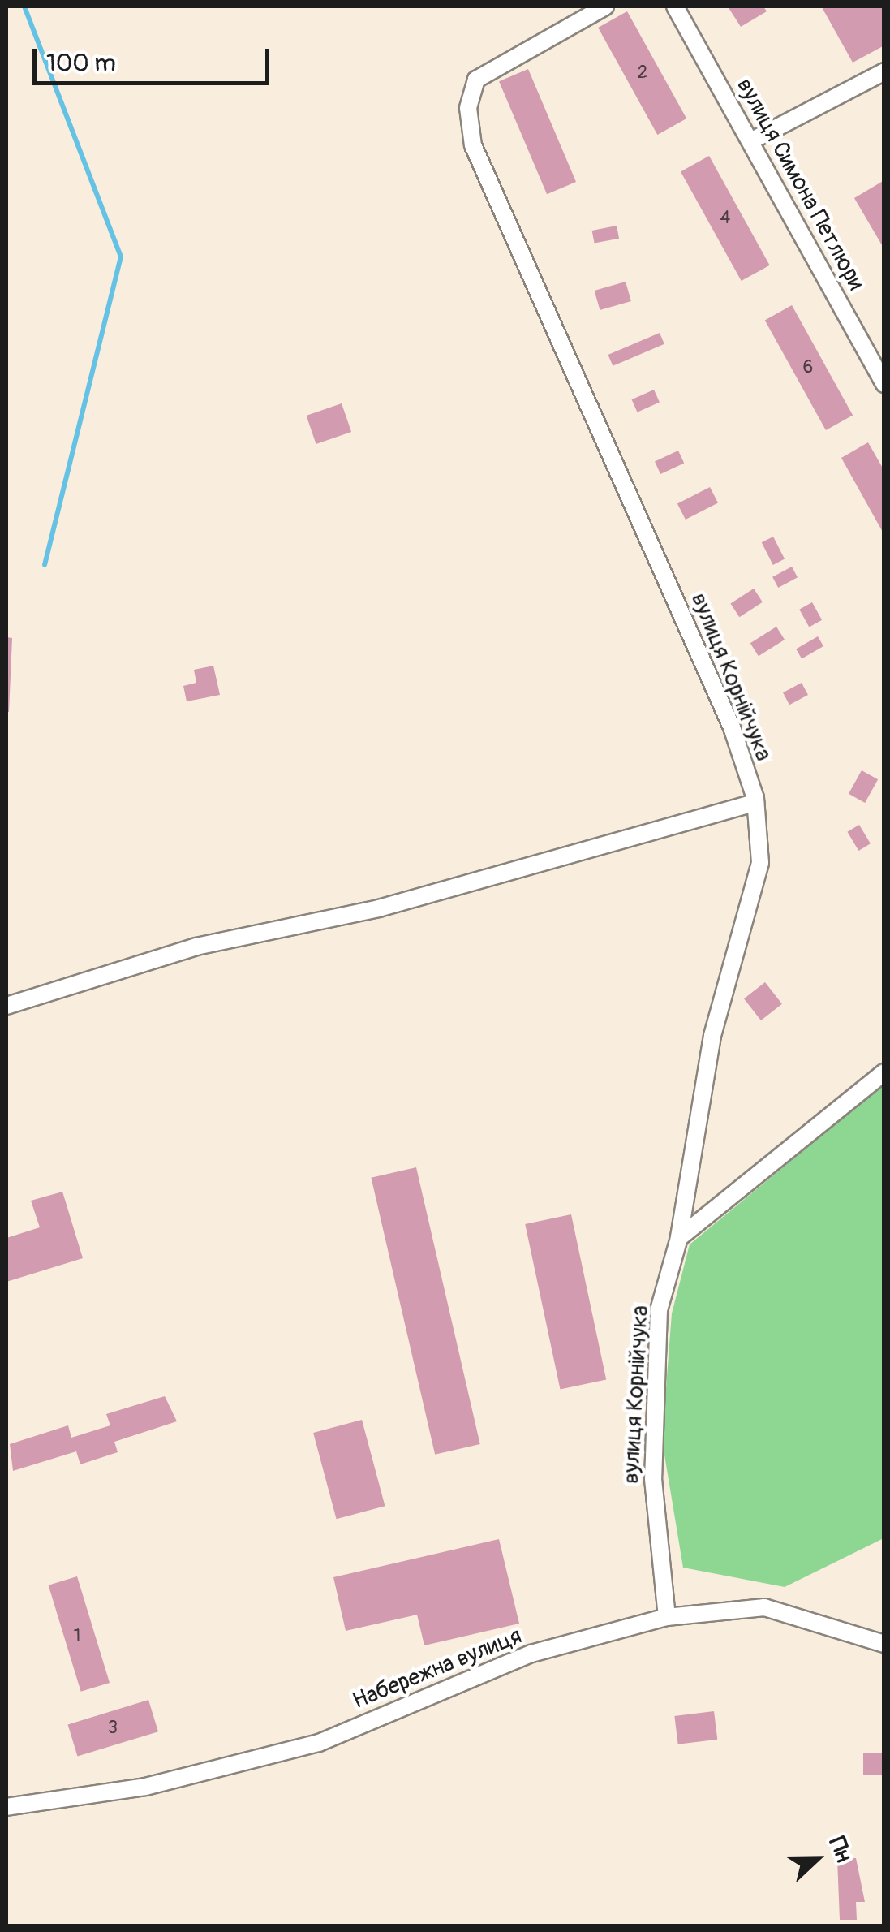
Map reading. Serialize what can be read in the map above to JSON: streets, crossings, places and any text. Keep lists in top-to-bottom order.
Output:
{
  "streets": {
    "street": ["вулиця Симона Петлюри", "вулиця Корнійчука", "Набережна вулиця"]
  },
  "crossings": [
    ["вулиця Корнійчука", "Набережна вулиця"]
  ],
  "house_numbers": [
    "2",
    "4",
    "6",
    "1",
    "3"
  ],
  "scale_bar": "100 m",
  "north": "right"
}
